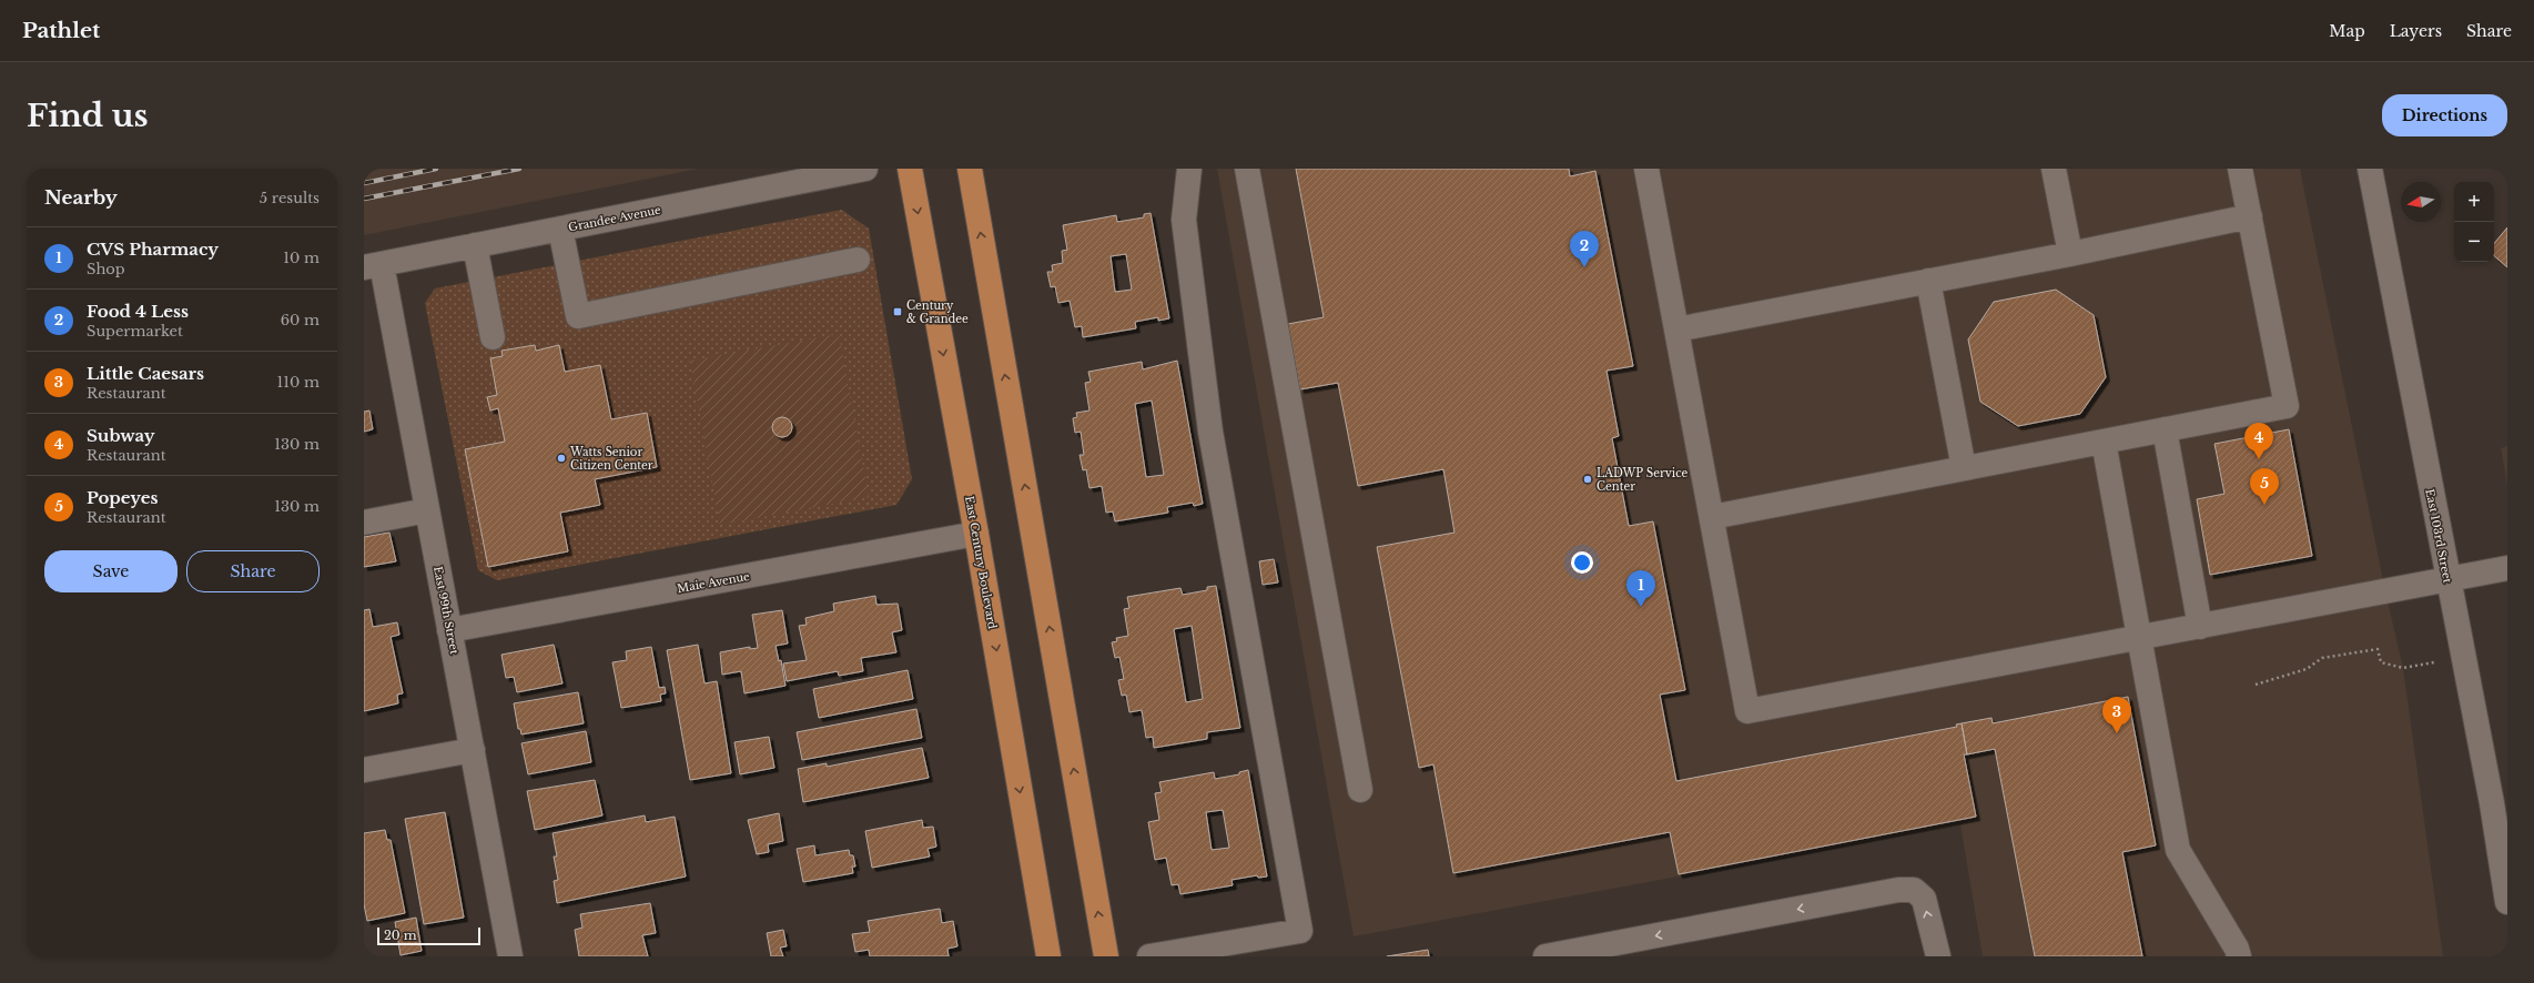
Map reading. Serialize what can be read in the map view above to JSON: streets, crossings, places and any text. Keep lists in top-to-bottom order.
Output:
{
  "streets": {
    "main road": ["East Century Boulevard"],
    "street": [
      "Grandee Avenue",
      "East 103rd Street",
      "Maie Avenue",
      "East 99th Street"
    ]
  },
  "crossings": [
    ["Grandee Avenue", "East 99th Street"],
    ["East Century Boulevard", "Maie Avenue"],
    ["Maie Avenue", "East 99th Street"]
  ],
  "places": {
    "transit": ["Century & Grandee"],
    "other": ["Watts Senior Citizen Center", "LADWP Service Center"]
  },
  "scale_bar": "20 m",
  "north": "left",
  "page": {
    "header": "Pathlet",
    "nav": ["Map", "Layers", "Share"],
    "buttons": [
      "Directions",
      ["Save", "Share"]
    ],
    "title": "Find us",
    "heading": ["Nearby", "5 results"],
    "map_buttons": ["+", "−"],
    "list": [
      {
        "mark": "1",
        "name": "CVS Pharmacy",
        "note": "Shop",
        "value": "10 m"
      },
      {
        "mark": "2",
        "name": "Food 4 Less",
        "note": "Supermarket",
        "value": "60 m"
      },
      {
        "mark": "3",
        "name": "Little Caesars",
        "note": "Restaurant",
        "value": "110 m"
      },
      {
        "mark": "4",
        "name": "Subway",
        "note": "Restaurant",
        "value": "130 m"
      },
      {
        "mark": "5",
        "name": "Popeyes",
        "note": "Restaurant",
        "value": "130 m"
      }
    ],
    "pins": [
      "2",
      "4",
      "5",
      "1",
      "3"
    ],
    "scale": "20 m"
  }
}
